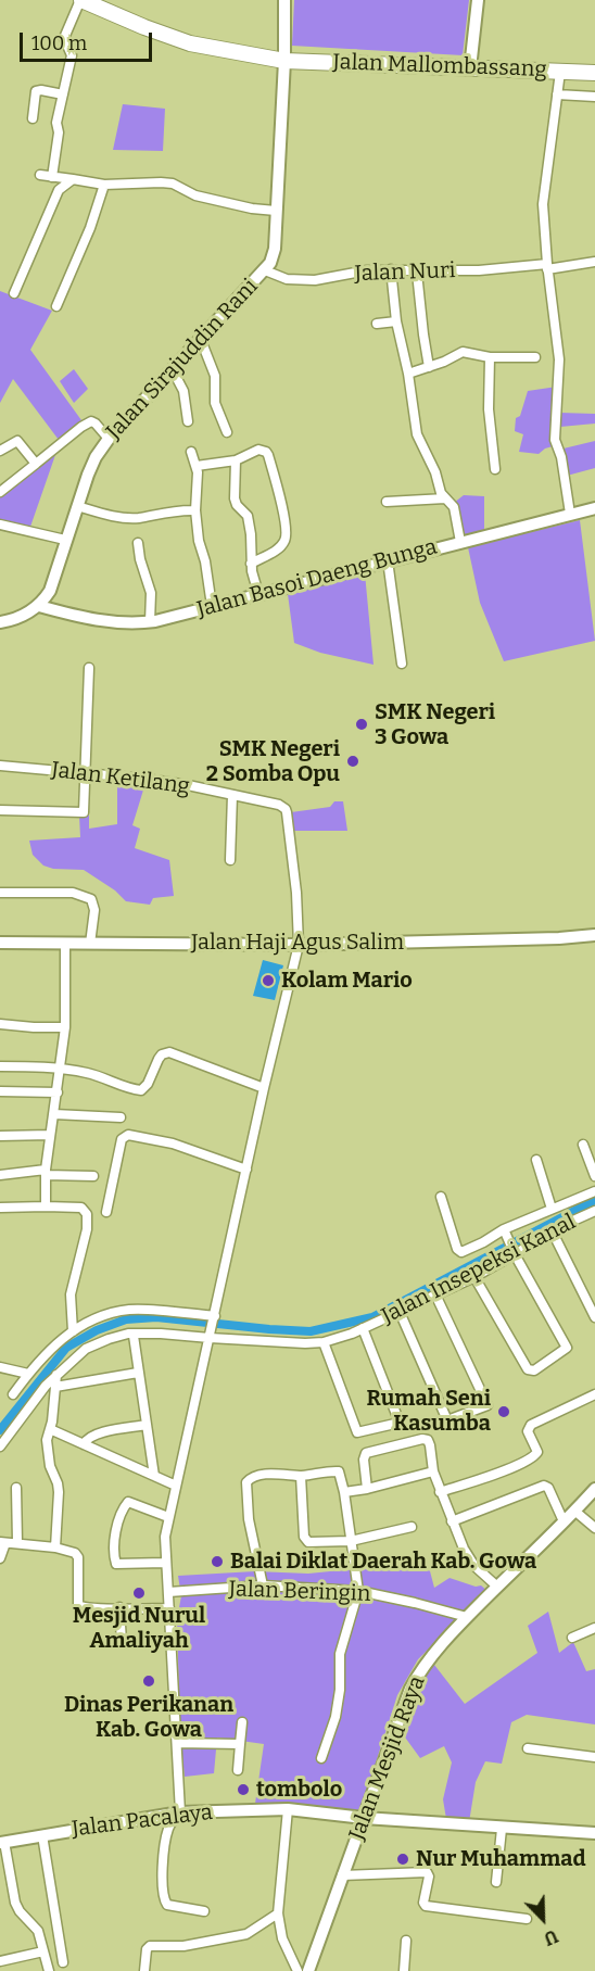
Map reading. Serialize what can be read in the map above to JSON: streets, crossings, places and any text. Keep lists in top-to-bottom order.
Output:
{
  "streets": {
    "highway": ["Jalan Mallombassang"],
    "street": [
      "Jalan Nuri",
      "Jalan Sirajuddin Rani",
      "Jalan Basoi Daeng Bunga",
      "Jalan Ketilang",
      "Jalan Haji Agus Salim",
      "Jalan Insepeksi Kanal",
      "Jalan Beringin",
      "Jalan Mesjid Raya",
      "Jalan Pacalaya"
    ]
  },
  "crossings": [
    ["Jalan Mallombassang", "Jalan Sirajuddin Rani"],
    ["Jalan Nuri", "Jalan Sirajuddin Rani"],
    ["Jalan Sirajuddin Rani", "Jalan Basoi Daeng Bunga"],
    ["Jalan Ketilang", "Jalan Haji Agus Salim"],
    ["Jalan Beringin", "Jalan Mesjid Raya"],
    ["Jalan Mesjid Raya", "Jalan Pacalaya"]
  ],
  "places": [
    "SMK Negeri 3 Gowa",
    "SMK Negeri 2 Somba Opu",
    "Kolam Mario",
    "Rumah Seni Kasumba",
    "Balai Diklat Daerah Kab. Gowa",
    "Mesjid Nurul Amaliyah",
    "Dinas Perikanan Kab. Gowa",
    "tombolo",
    "Nur Muhammad"
  ],
  "scale_bar": "100 m",
  "north": "bottom right"
}
